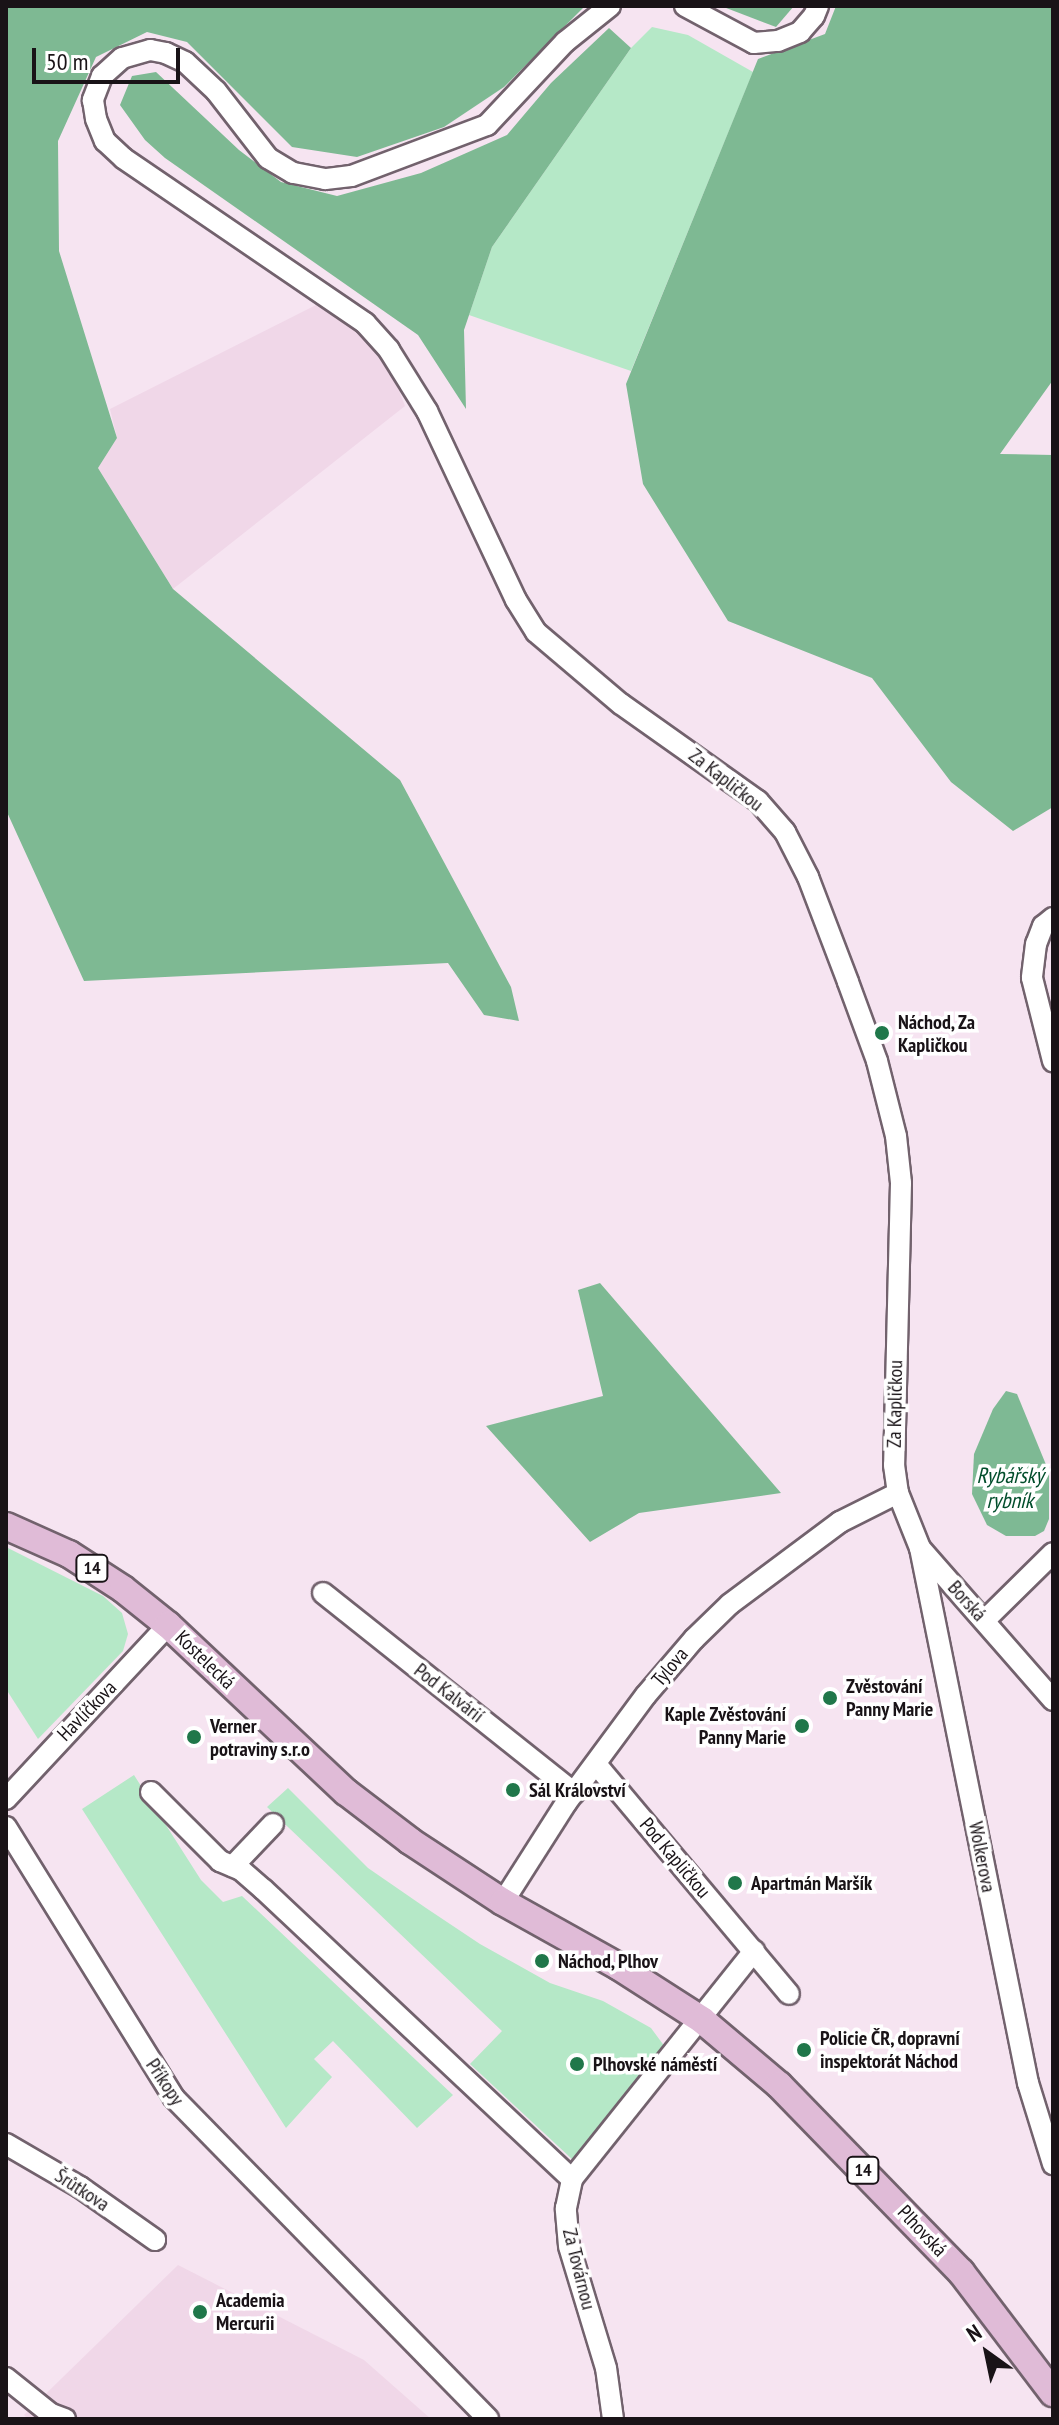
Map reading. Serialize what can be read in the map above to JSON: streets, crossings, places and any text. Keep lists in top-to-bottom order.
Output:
{
  "streets": {
    "main road": ["14", "Kostelecká", "Plhovská"],
    "street": [
      "Za Kapličkou",
      "Borská",
      "Tylova",
      "Pod Kalvárií",
      "Havlíčkova",
      "Wolkerova",
      "Pod Kapličkou",
      "Příkopy",
      "Šrůtkova",
      "Za Továrnou"
    ]
  },
  "crossings": [
    ["Za Kapličkou", "Borská"],
    ["Za Kapličkou", "Tylova"],
    ["14", "Kostelecká"],
    ["14", "Tylova"],
    ["14", "Plhovská"],
    ["Borská", "Tylova"],
    ["Borská", "Wolkerova"],
    ["Kostelecká", "Tylova"],
    ["Kostelecká", "Havlíčkova"],
    ["Tylova", "Pod Kalvárií"],
    ["Tylova", "Pod Kapličkou"]
  ],
  "water": ["Rybářský rybník"],
  "places": [
    "Náchod, Za Kapličkou",
    "Zvěstování Panny Marie",
    "Kaple Zvěstování Panny Marie",
    "Verner potraviny s.r.o",
    "Sál Království",
    "Apartmán Maršík",
    "Náchod, Plhov",
    "Policie ČR, dopravní inspektorát Náchod",
    "Plhovské náměstí",
    "Academia Mercurii"
  ],
  "scale_bar": "50 m",
  "north": "top left"
}
